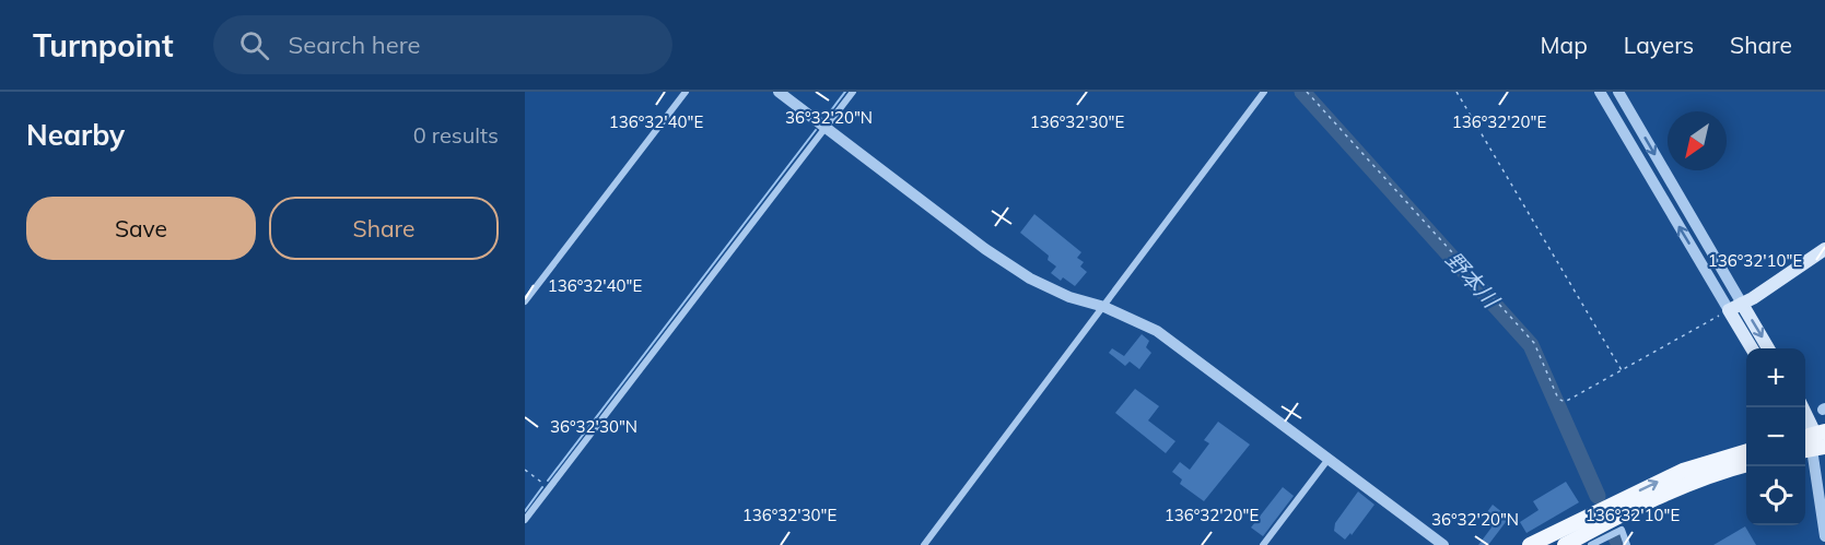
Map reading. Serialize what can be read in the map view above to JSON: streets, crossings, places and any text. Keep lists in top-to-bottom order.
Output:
{
  "water": ["野本川"],
  "north": "bottom left",
  "page": {
    "header": "Turnpoint",
    "search": "Search here",
    "nav": ["Map", "Layers", "Share"],
    "heading": ["Nearby", "0 results"],
    "buttons": ["Save", "Share"],
    "map_buttons": ["+", "−"]
  },
  "coordinates": [
    "36°32'20\"N",
    "136°32'40\"E",
    "136°32'30\"E",
    "136°32'20\"E",
    "136°32'10\"E",
    "36°32'30\"N"
  ]
}
